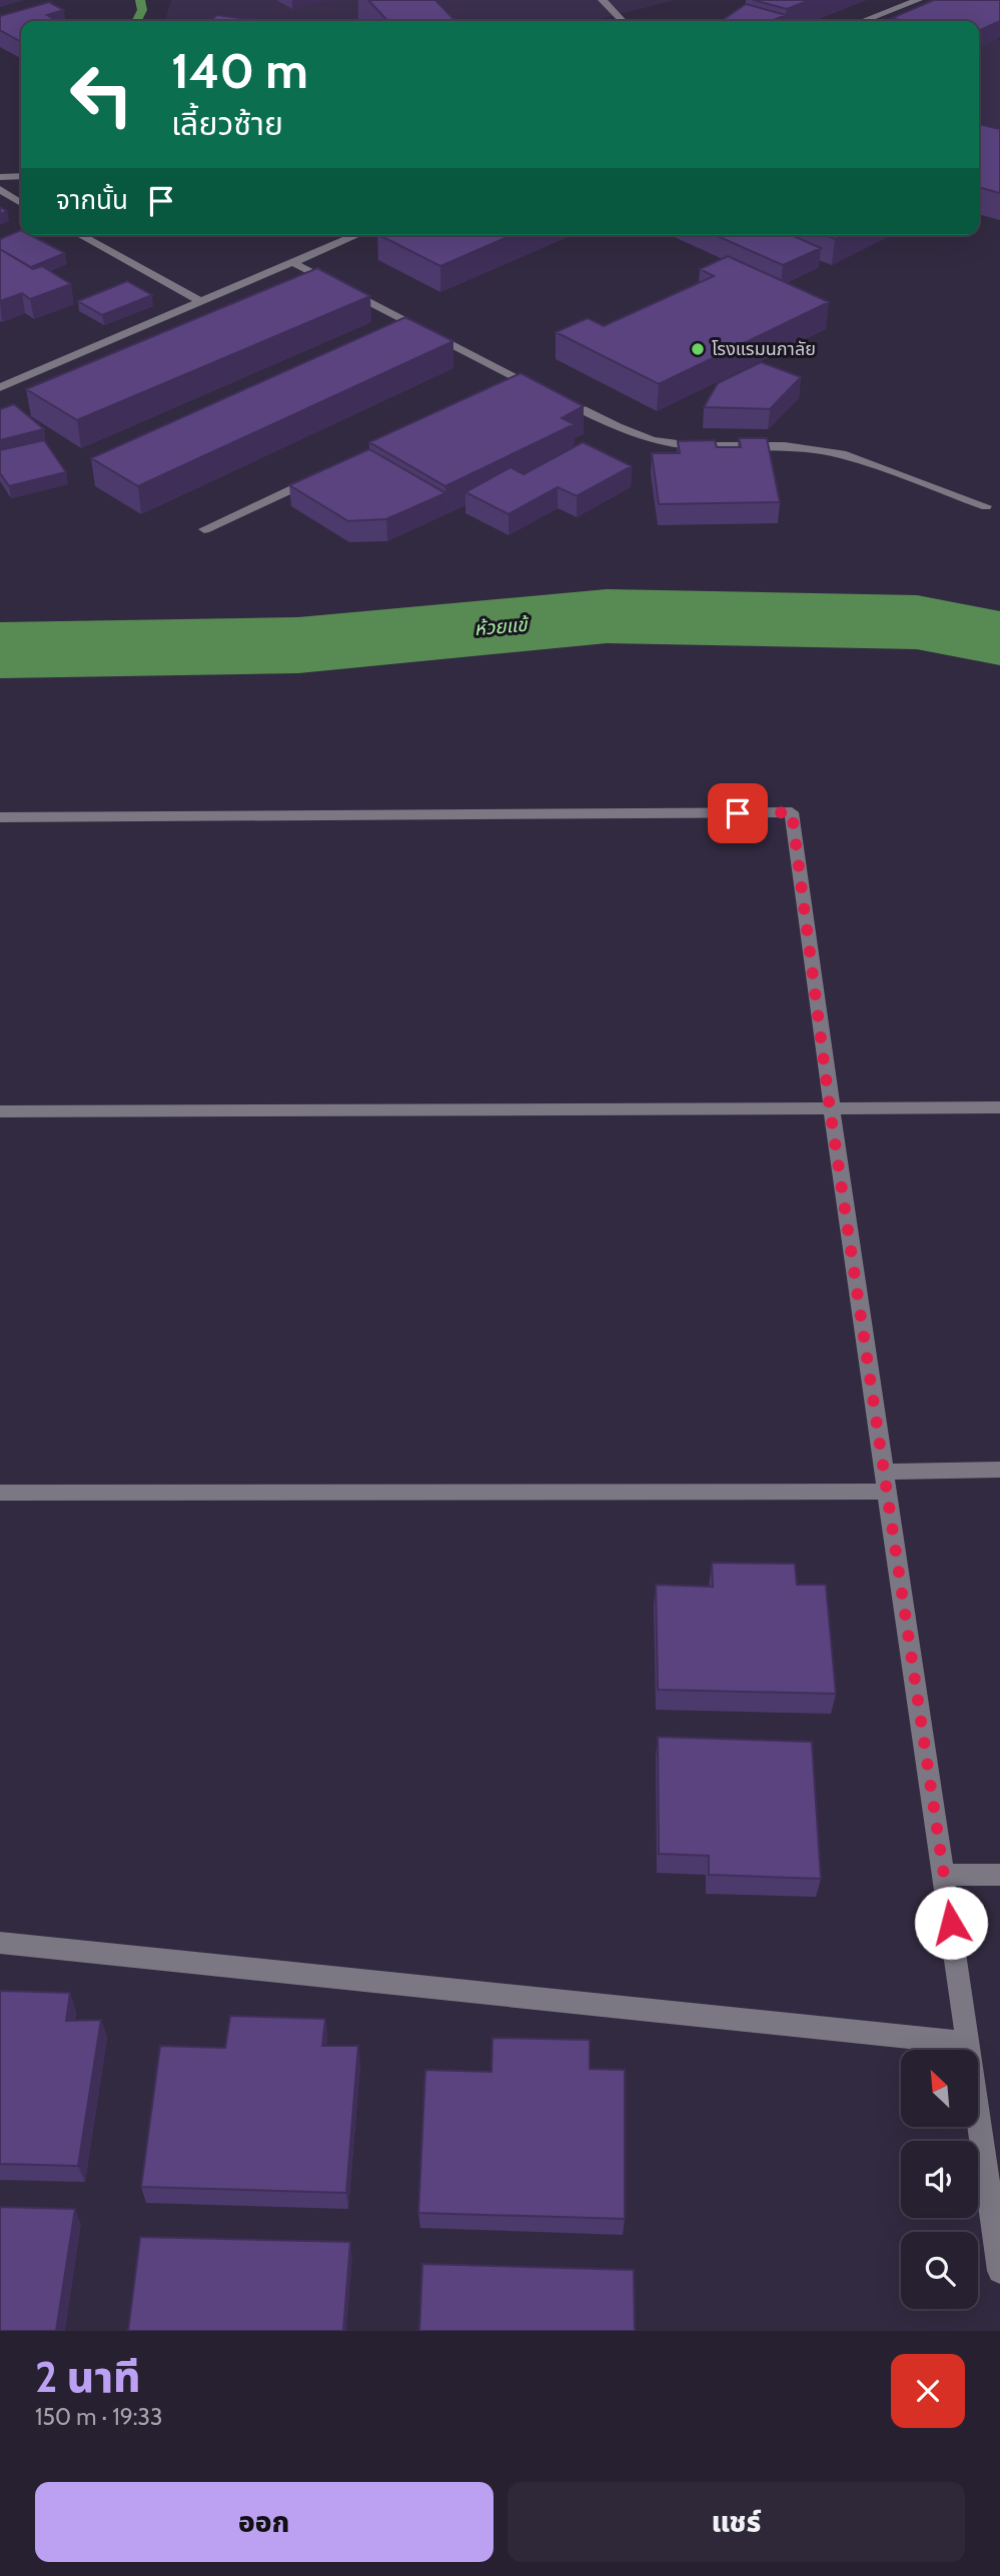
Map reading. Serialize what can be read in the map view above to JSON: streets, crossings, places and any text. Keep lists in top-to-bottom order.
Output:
{
  "water": ["ห้วยแข้"],
  "places": ["โรงแรมนภาลัย"],
  "north": "top left",
  "page": {
    "turn": ["140 m", "เลี้ยวซ้าย"],
    "then": "จากนั้น",
    "heading": ["2 นาที", "150 m · 19:33"],
    "buttons": ["ออก", "แชร์"]
  }
}
